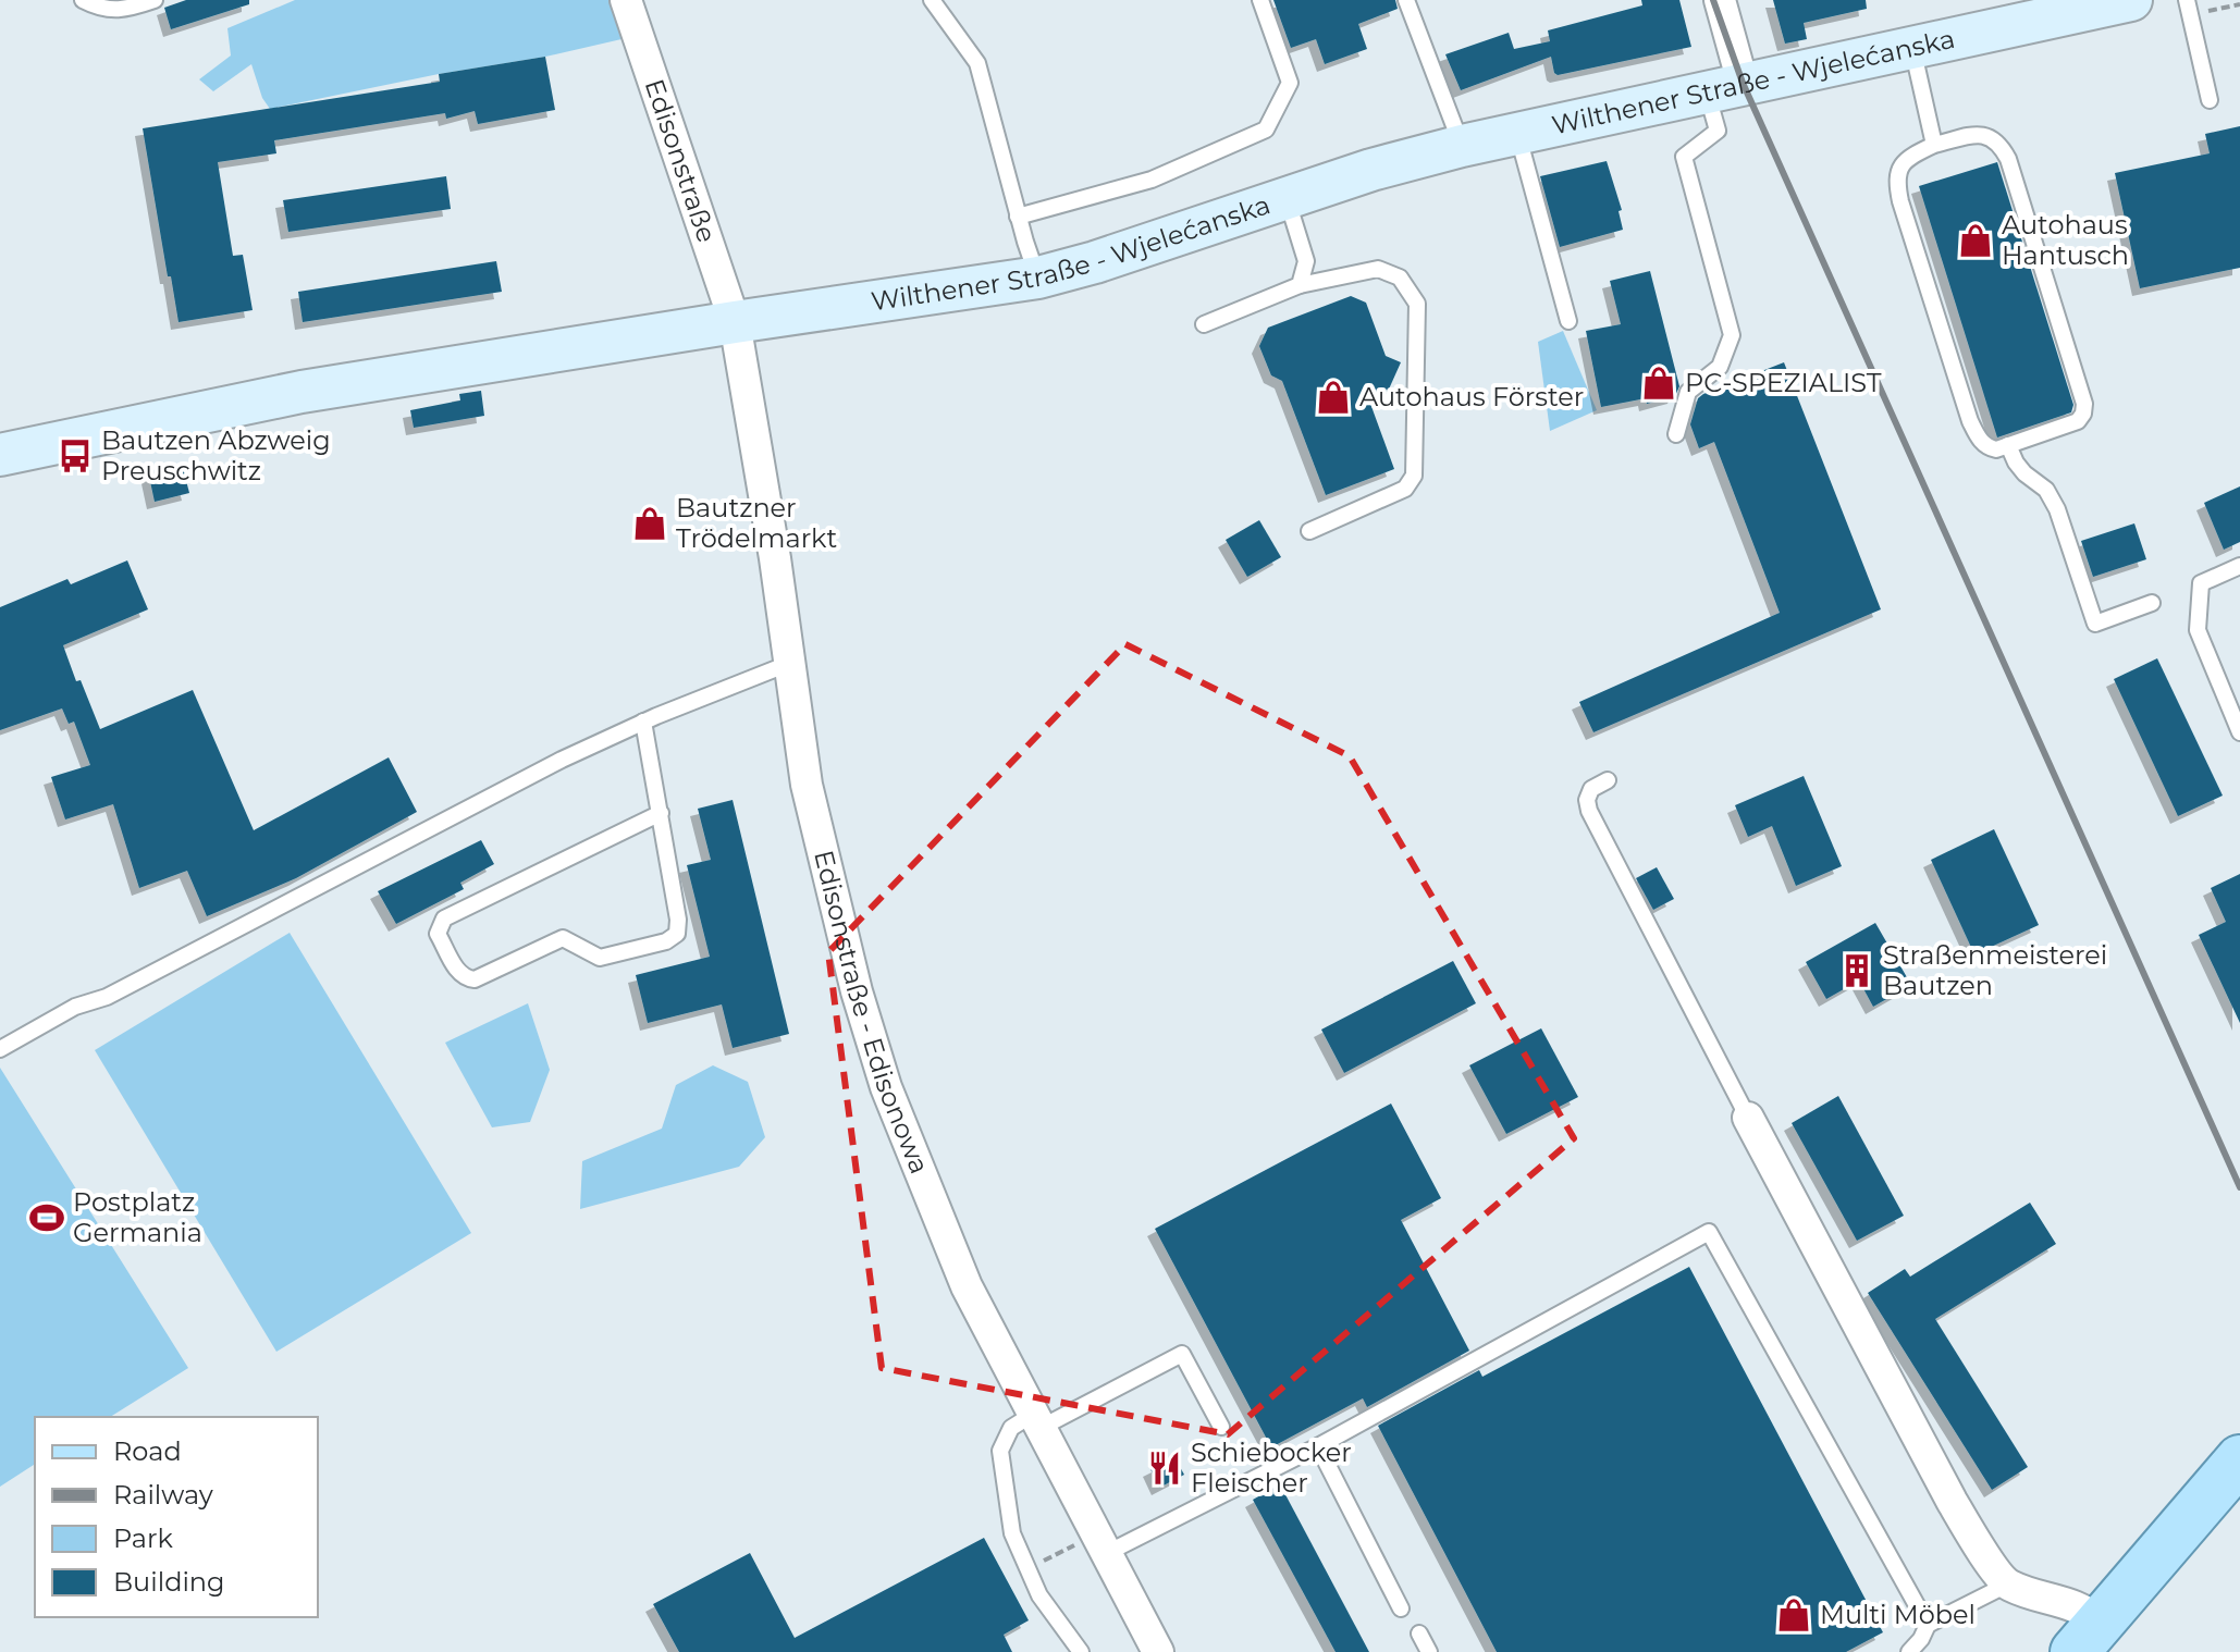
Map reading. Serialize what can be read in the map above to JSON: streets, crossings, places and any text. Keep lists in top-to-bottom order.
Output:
{
  "streets": {
    "main road": ["Wilthener Straße - Wjelećanska"],
    "street": ["Edisonstraße", "Edisonstraße - Edisonowa"]
  },
  "crossings": [
    ["Wilthener Straße - Wjelećanska", "Edisonstraße"],
    ["Wilthener Straße - Wjelećanska", "Edisonstraße - Edisonowa"],
    ["Edisonstraße", "Edisonstraße - Edisonowa"]
  ],
  "places": {
    "shop": [
      "Autohaus Hantusch",
      "PC-SPEZIALIST",
      "Autohaus Förster",
      "Bautzner Trödelmarkt",
      "Multi Möbel"
    ],
    "bus stop": ["Bautzen Abzweig Preuschwitz"],
    "building": ["Straßenmeisterei Bautzen"],
    "sports": ["Postplatz Germania"],
    "restaurant": ["Schiebocker Fleischer"]
  },
  "legend": [
    "Road",
    "Railway",
    "Park",
    "Building"
  ]
}
